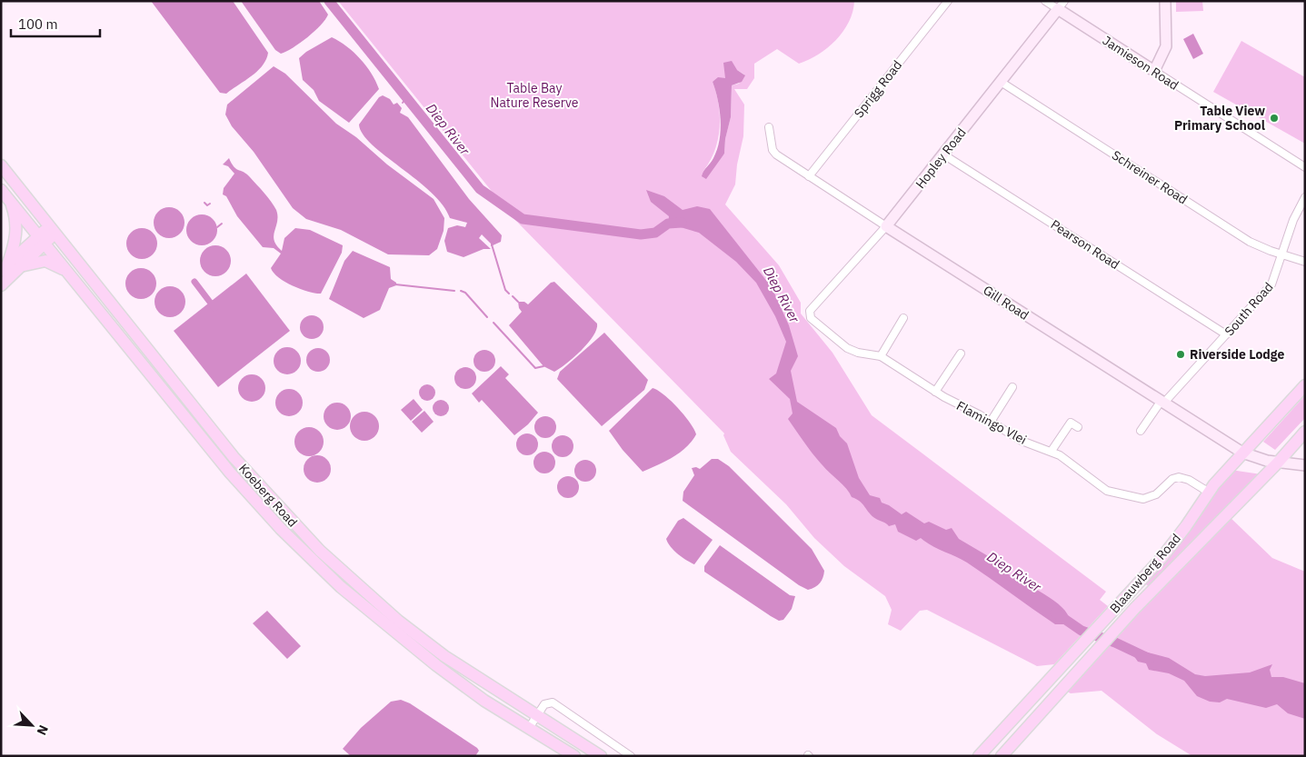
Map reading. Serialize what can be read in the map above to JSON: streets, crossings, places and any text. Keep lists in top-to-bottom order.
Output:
{
  "streets": {
    "main road": ["Koeberg Road", "Blaauwberg Road"],
    "street": [
      "Jamieson Road",
      "Sprigg Road",
      "Hopley Road",
      "Schreiner Road",
      "Pearson Road",
      "Gill Road",
      "South Road",
      "Flamingo Vlei"
    ]
  },
  "crossings": [
    ["Jamieson Road", "Hopley Road"],
    ["Sprigg Road", "Gill Road"],
    ["Hopley Road", "Schreiner Road"],
    ["Hopley Road", "Pearson Road"],
    ["Hopley Road", "Gill Road"],
    ["Hopley Road", "Flamingo Vlei"],
    ["Schreiner Road", "South Road"],
    ["Pearson Road", "South Road"],
    ["Gill Road", "South Road"],
    ["Gill Road", "Blaauwberg Road"],
    ["Flamingo Vlei", "Blaauwberg Road"]
  ],
  "water": ["Diep River"],
  "parks": ["Table Bay Nature Reserve"],
  "places": ["Table View Primary School", "Riverside Lodge"],
  "scale_bar": "100 m",
  "north": "bottom right"
}
